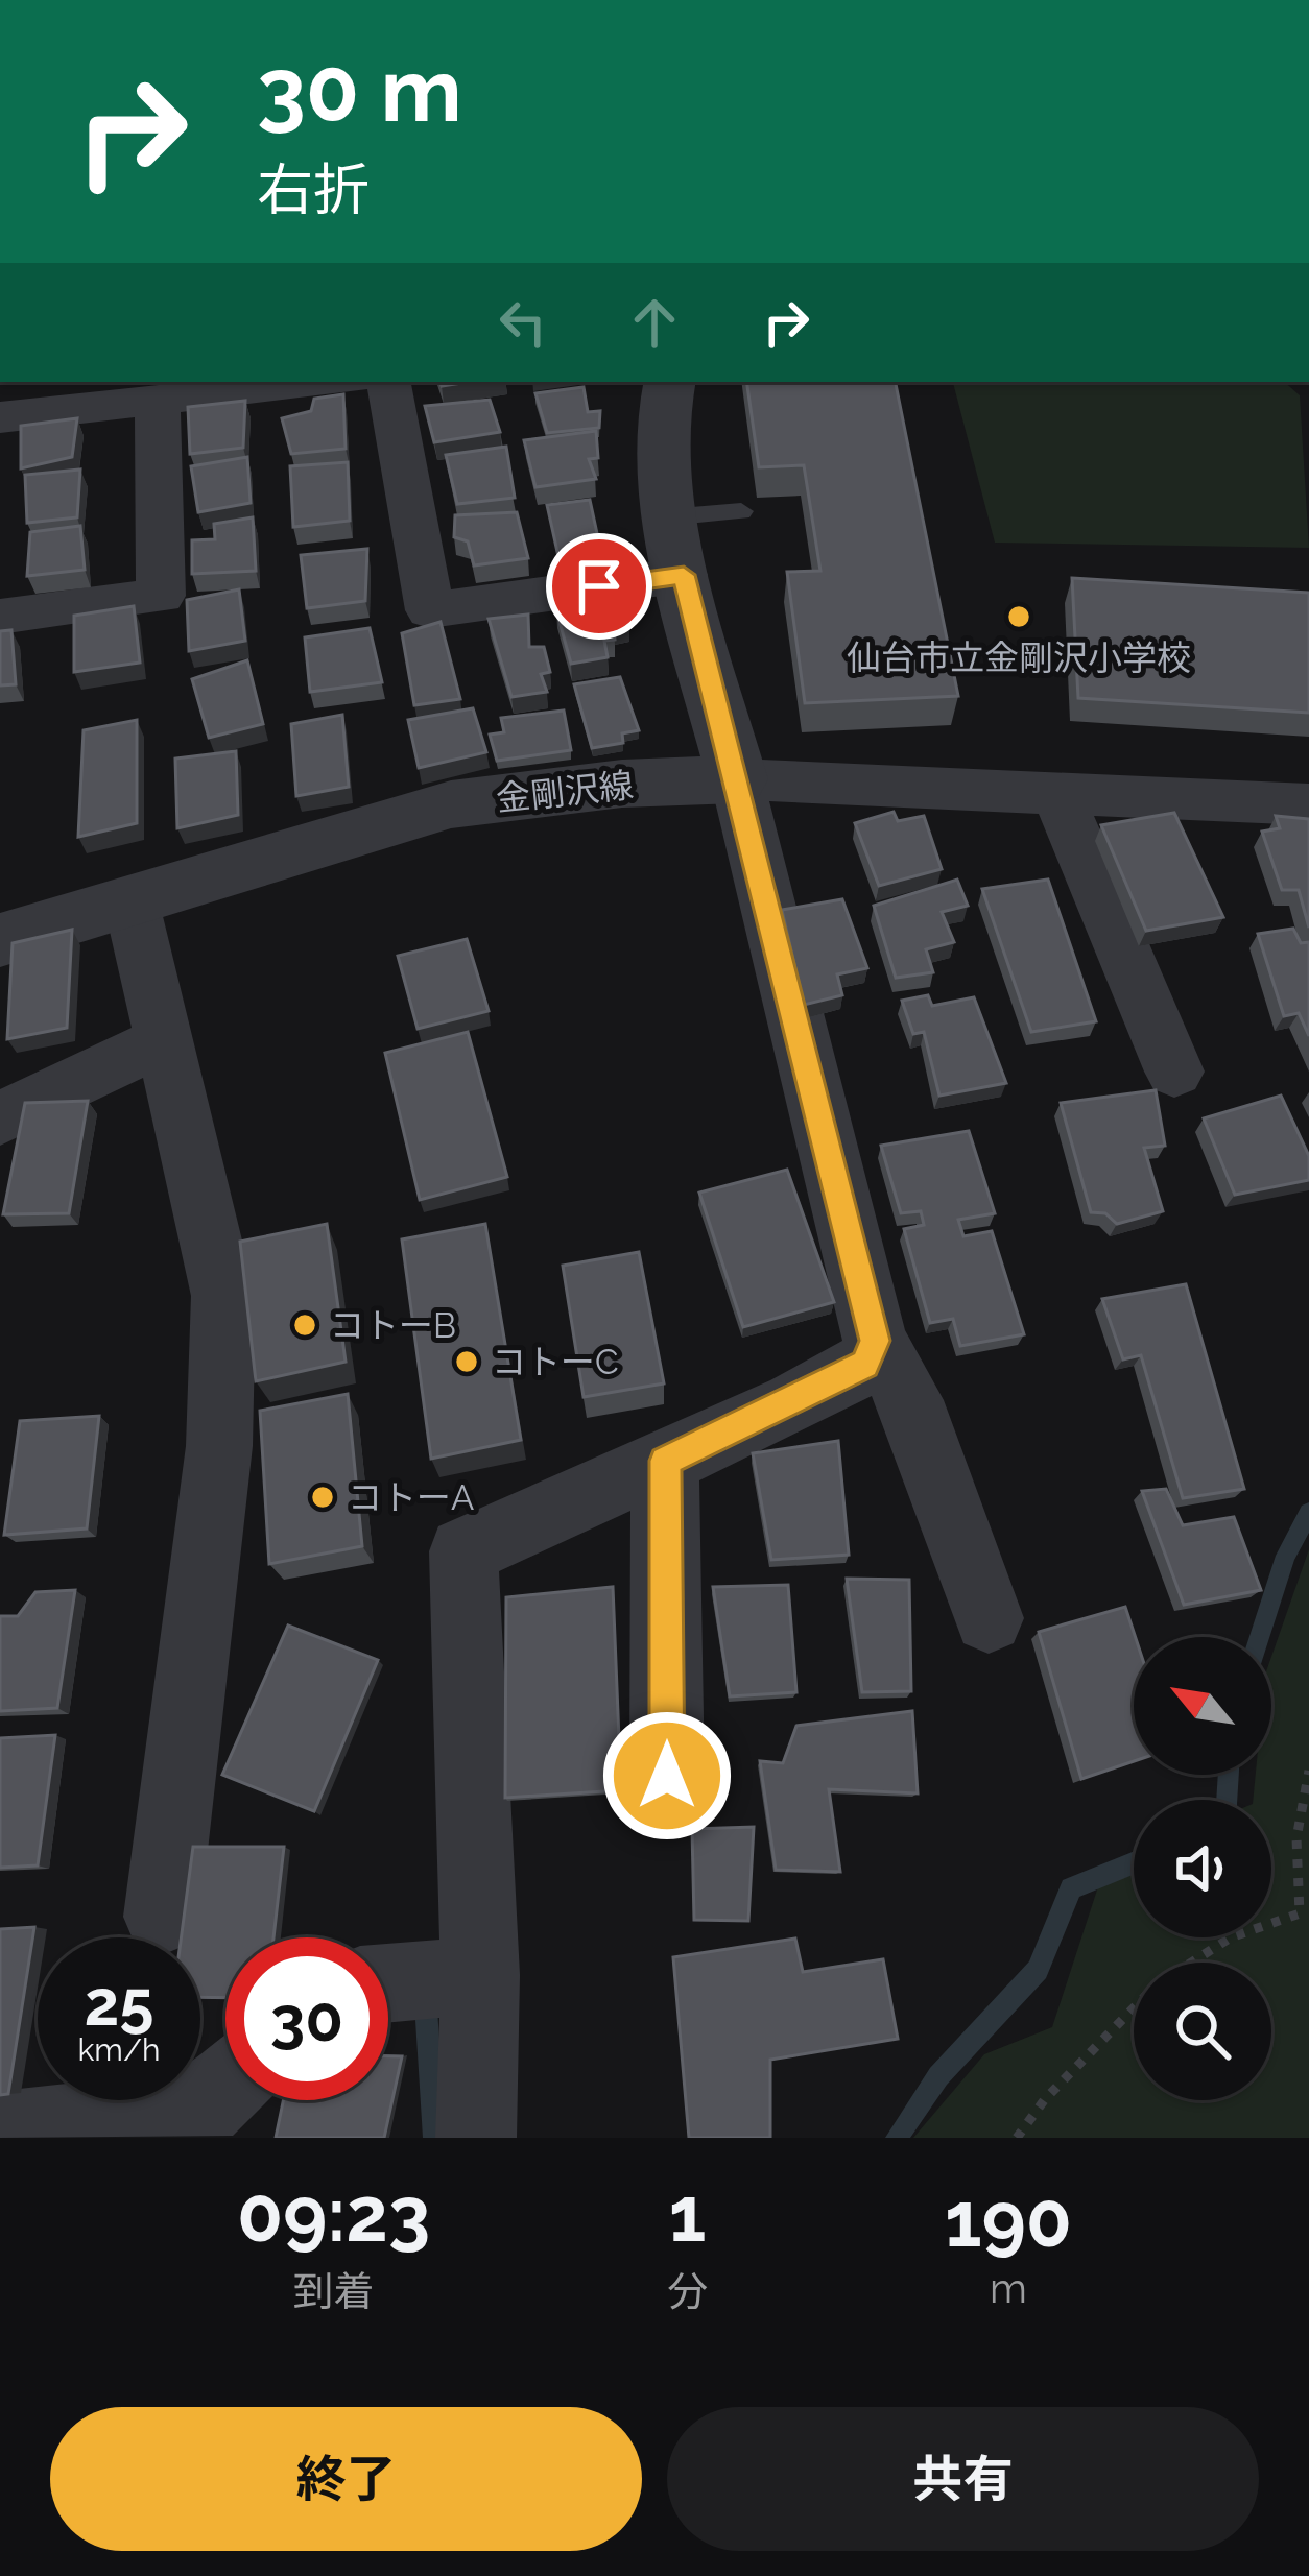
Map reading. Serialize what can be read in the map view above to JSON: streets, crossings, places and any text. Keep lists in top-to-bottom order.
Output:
{
  "streets": {
    "street": ["金剛沢線"]
  },
  "places": [
    "仙台市立金剛沢小学校",
    "コトーB",
    "コトーC",
    "コトーA"
  ],
  "north": "top left",
  "page": {
    "turn": ["30 m", "右折"],
    "speed": "25 km/h",
    "limit": "30",
    "eta": [
      "09:23",
      "到着",
      "1",
      "分",
      "190",
      "m"
    ],
    "buttons": ["終了", "共有"]
  }
}
